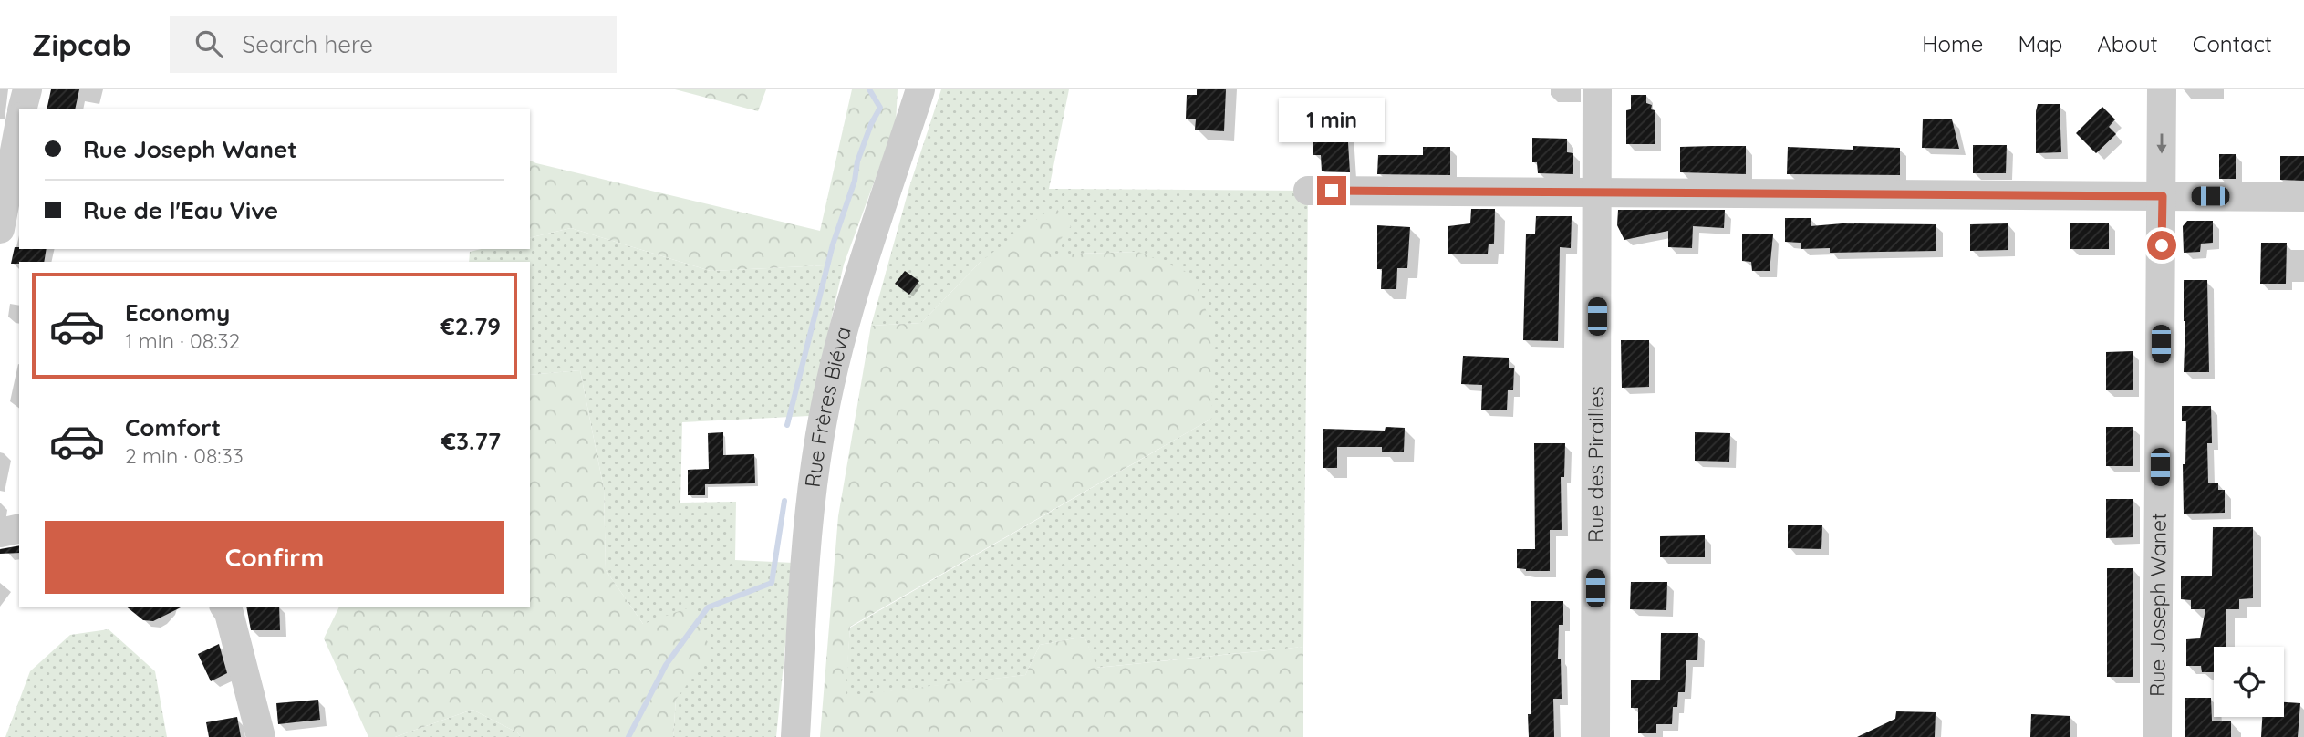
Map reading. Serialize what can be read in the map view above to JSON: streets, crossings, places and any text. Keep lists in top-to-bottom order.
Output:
{
  "streets": {
    "street": ["Rue Frères Biéva", "Rue des Pirailles", "Rue Joseph Wanet"]
  },
  "page": {
    "header": "Zipcab",
    "search": "Search here",
    "nav": [
      "Home",
      "Map",
      "About",
      "Contact"
    ],
    "bubble": "1 min",
    "banner": ["Rue Joseph Wanet", "Rue de l'Eau Vive"],
    "list": [
      {
        "name": "Economy",
        "note": "1 min · 08:32",
        "value": "€2.79"
      },
      {
        "name": "Comfort",
        "note": "2 min · 08:33",
        "value": "€3.77"
      }
    ],
    "buttons": "Confirm"
  }
}
